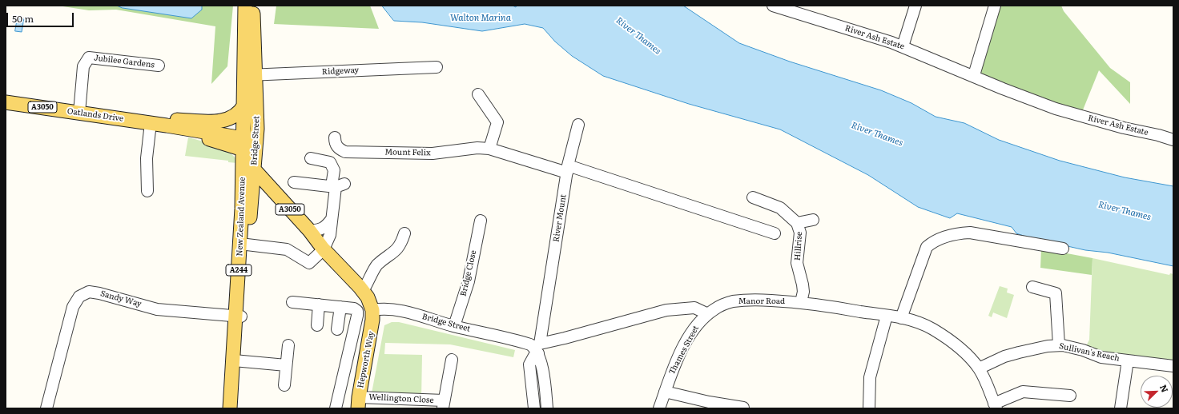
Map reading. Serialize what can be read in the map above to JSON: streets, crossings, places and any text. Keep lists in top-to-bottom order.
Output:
{
  "streets": {
    "main road": [
      "A3050",
      "Oatlands Drive",
      "Bridge Street",
      "New Zealand Avenue",
      "A244",
      "Hepworth Way"
    ],
    "street": [
      "River Ash Estate",
      "Jubilee Gardens",
      "Ridgeway",
      "Mount Felix",
      "River Mount",
      "Hillrise",
      "Bridge Close",
      "Sandy Way",
      "Manor Road",
      "Thames Street",
      "Sullivan's Reach",
      "Wellington Close"
    ]
  },
  "crossings": [
    ["Jubilee Gardens", "Oatlands Drive"],
    ["Ridgeway", "Bridge Street"],
    ["A3050", "Bridge Street"],
    ["A3050", "New Zealand Avenue"],
    ["Oatlands Drive", "Bridge Street"],
    ["Oatlands Drive", "New Zealand Avenue"],
    ["Bridge Street", "New Zealand Avenue"],
    ["Bridge Street", "River Mount"],
    ["Bridge Street", "Bridge Close"],
    ["Bridge Street", "Hepworth Way"],
    ["New Zealand Avenue", "Sandy Way"],
    ["Hillrise", "Manor Road"],
    ["Manor Road", "Thames Street"],
    ["Manor Road", "Sullivan's Reach"],
    ["Hepworth Way", "Wellington Close"]
  ],
  "water": ["Walton Marina", "River Thames"],
  "scale_bar": "50 m",
  "north": "top right"
}
